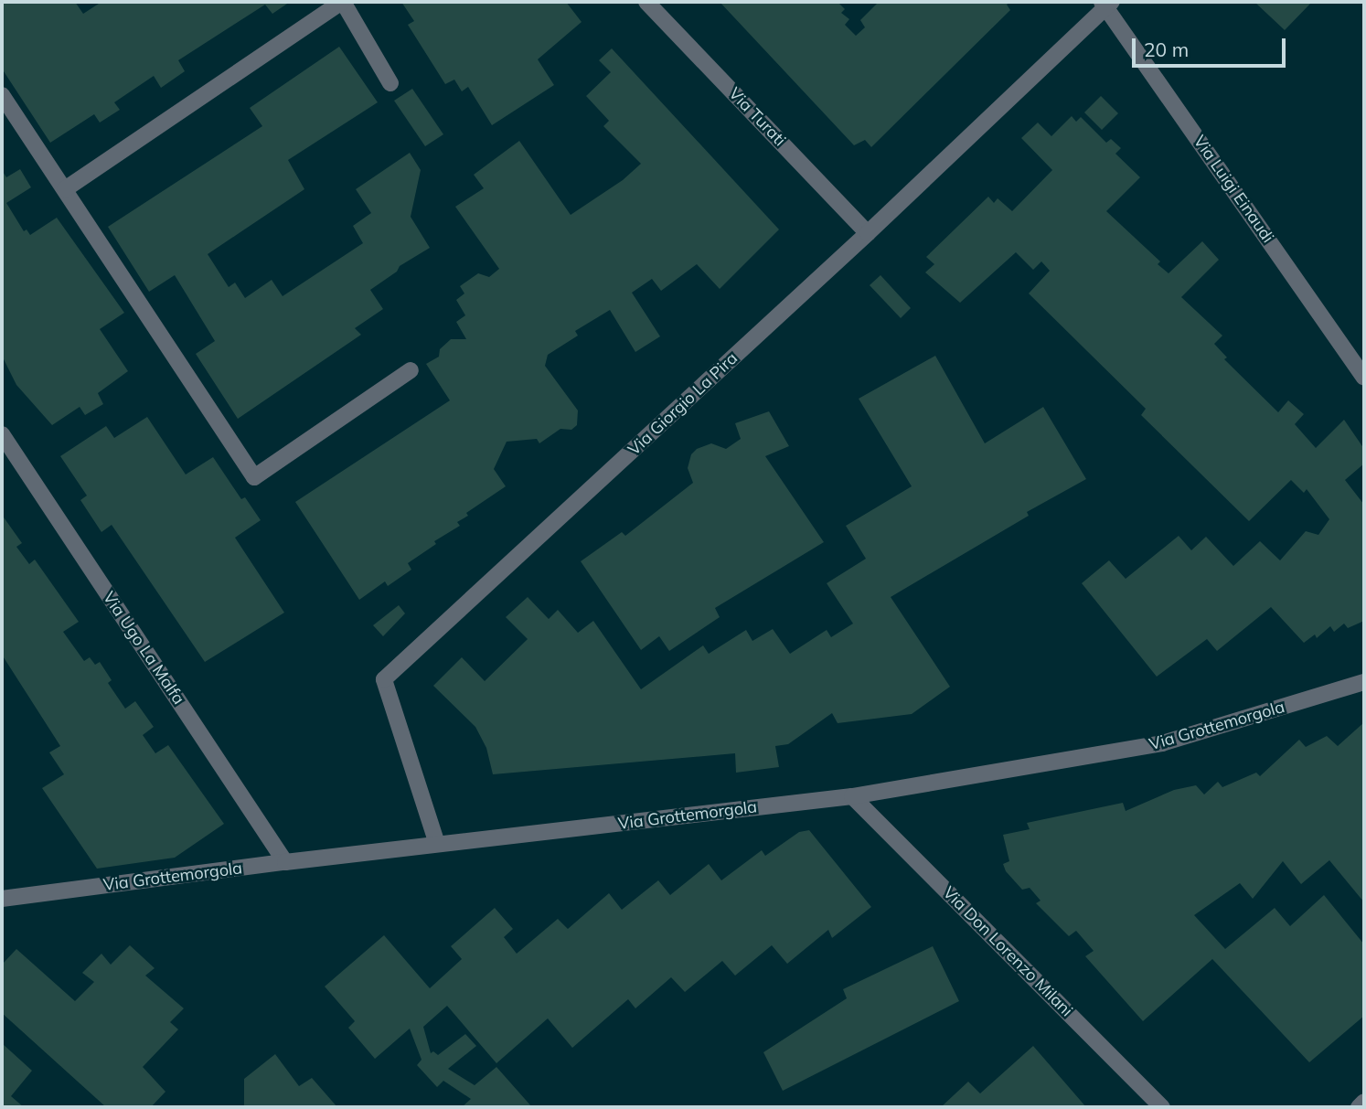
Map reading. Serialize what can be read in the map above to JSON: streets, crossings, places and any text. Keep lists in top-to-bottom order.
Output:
{
  "streets": {
    "street": [
      "Via Turati",
      "Via Luigi Einaudi",
      "Via Giorgio La Pira",
      "Via Ugo La Malfa",
      "Via Grottemorgola",
      "Via Don Lorenzo Milani"
    ]
  },
  "crossings": [
    ["Via Turati", "Via Giorgio La Pira"],
    ["Via Luigi Einaudi", "Via Giorgio La Pira"],
    ["Via Giorgio La Pira", "Via Grottemorgola"],
    ["Via Ugo La Malfa", "Via Grottemorgola"],
    ["Via Grottemorgola", "Via Don Lorenzo Milani"]
  ],
  "scale_bar": "20 m"
}
